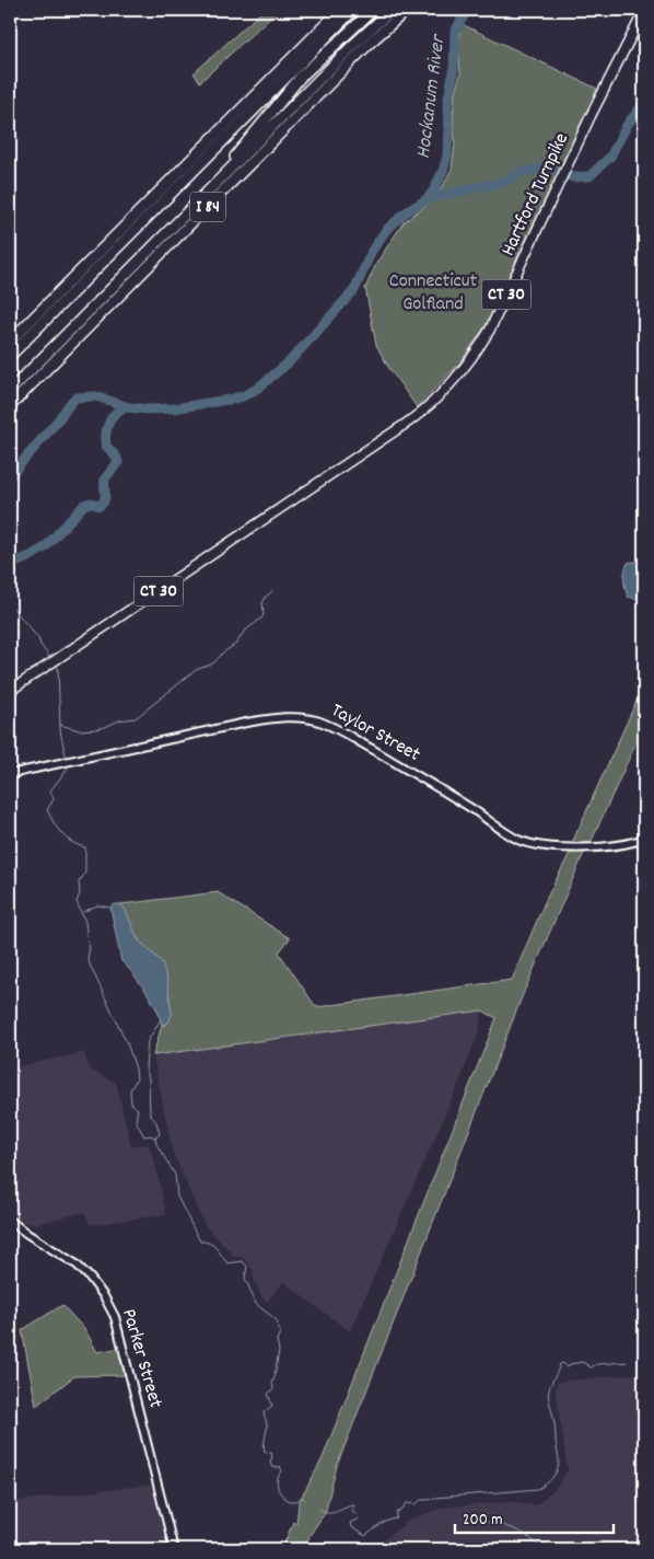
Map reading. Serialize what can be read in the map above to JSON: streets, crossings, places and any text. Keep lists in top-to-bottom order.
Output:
{
  "streets": {
    "highway": ["I 84"],
    "main road": ["Hartford Turnpike", "CT 30"],
    "street": ["Taylor Street", "Parker Street"]
  },
  "water": ["Hockanum River"],
  "parks": ["Connecticut Golfland"],
  "scale_bar": "200 m"
}
